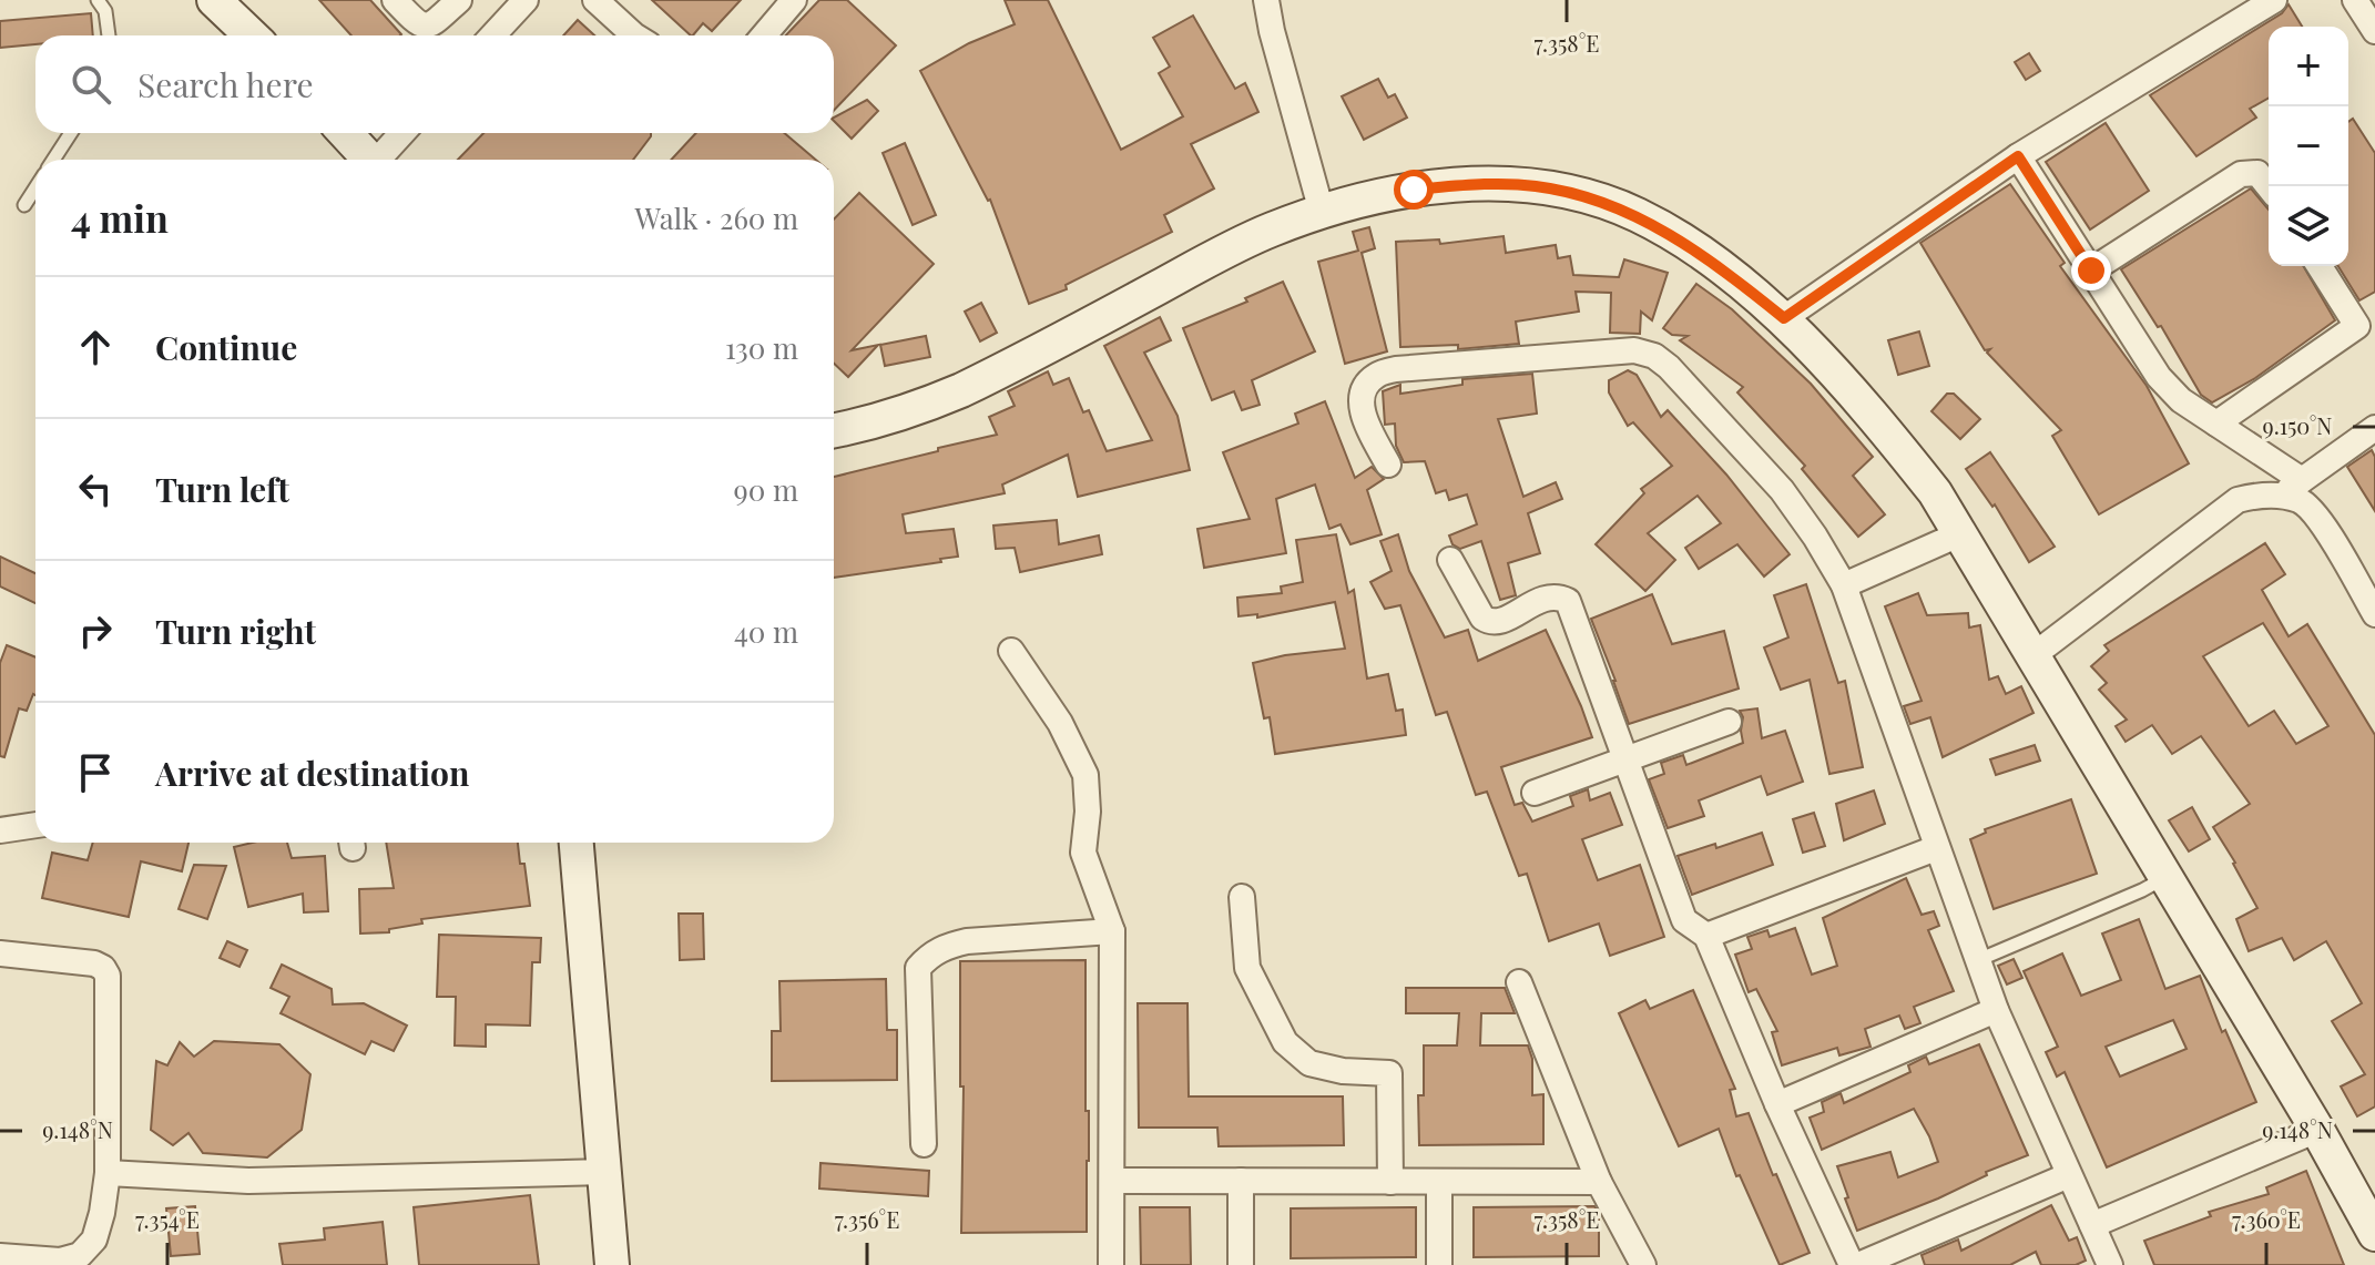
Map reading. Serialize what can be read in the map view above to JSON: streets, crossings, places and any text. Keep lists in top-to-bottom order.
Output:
{
  "page": {
    "map_buttons": ["+", "−"],
    "search": "Search here",
    "heading": ["4 min", "Walk · 260 m"],
    "list": [
      ["Continue", "130 m"],
      ["Turn left", "90 m"],
      ["Turn right", "40 m"],
      "Arrive at destination"
    ]
  },
  "coordinates": [
    "7.358°E",
    "9.150°N",
    "9.148°N",
    "7.354°E",
    "7.356°E",
    "7.360°E"
  ]
}
